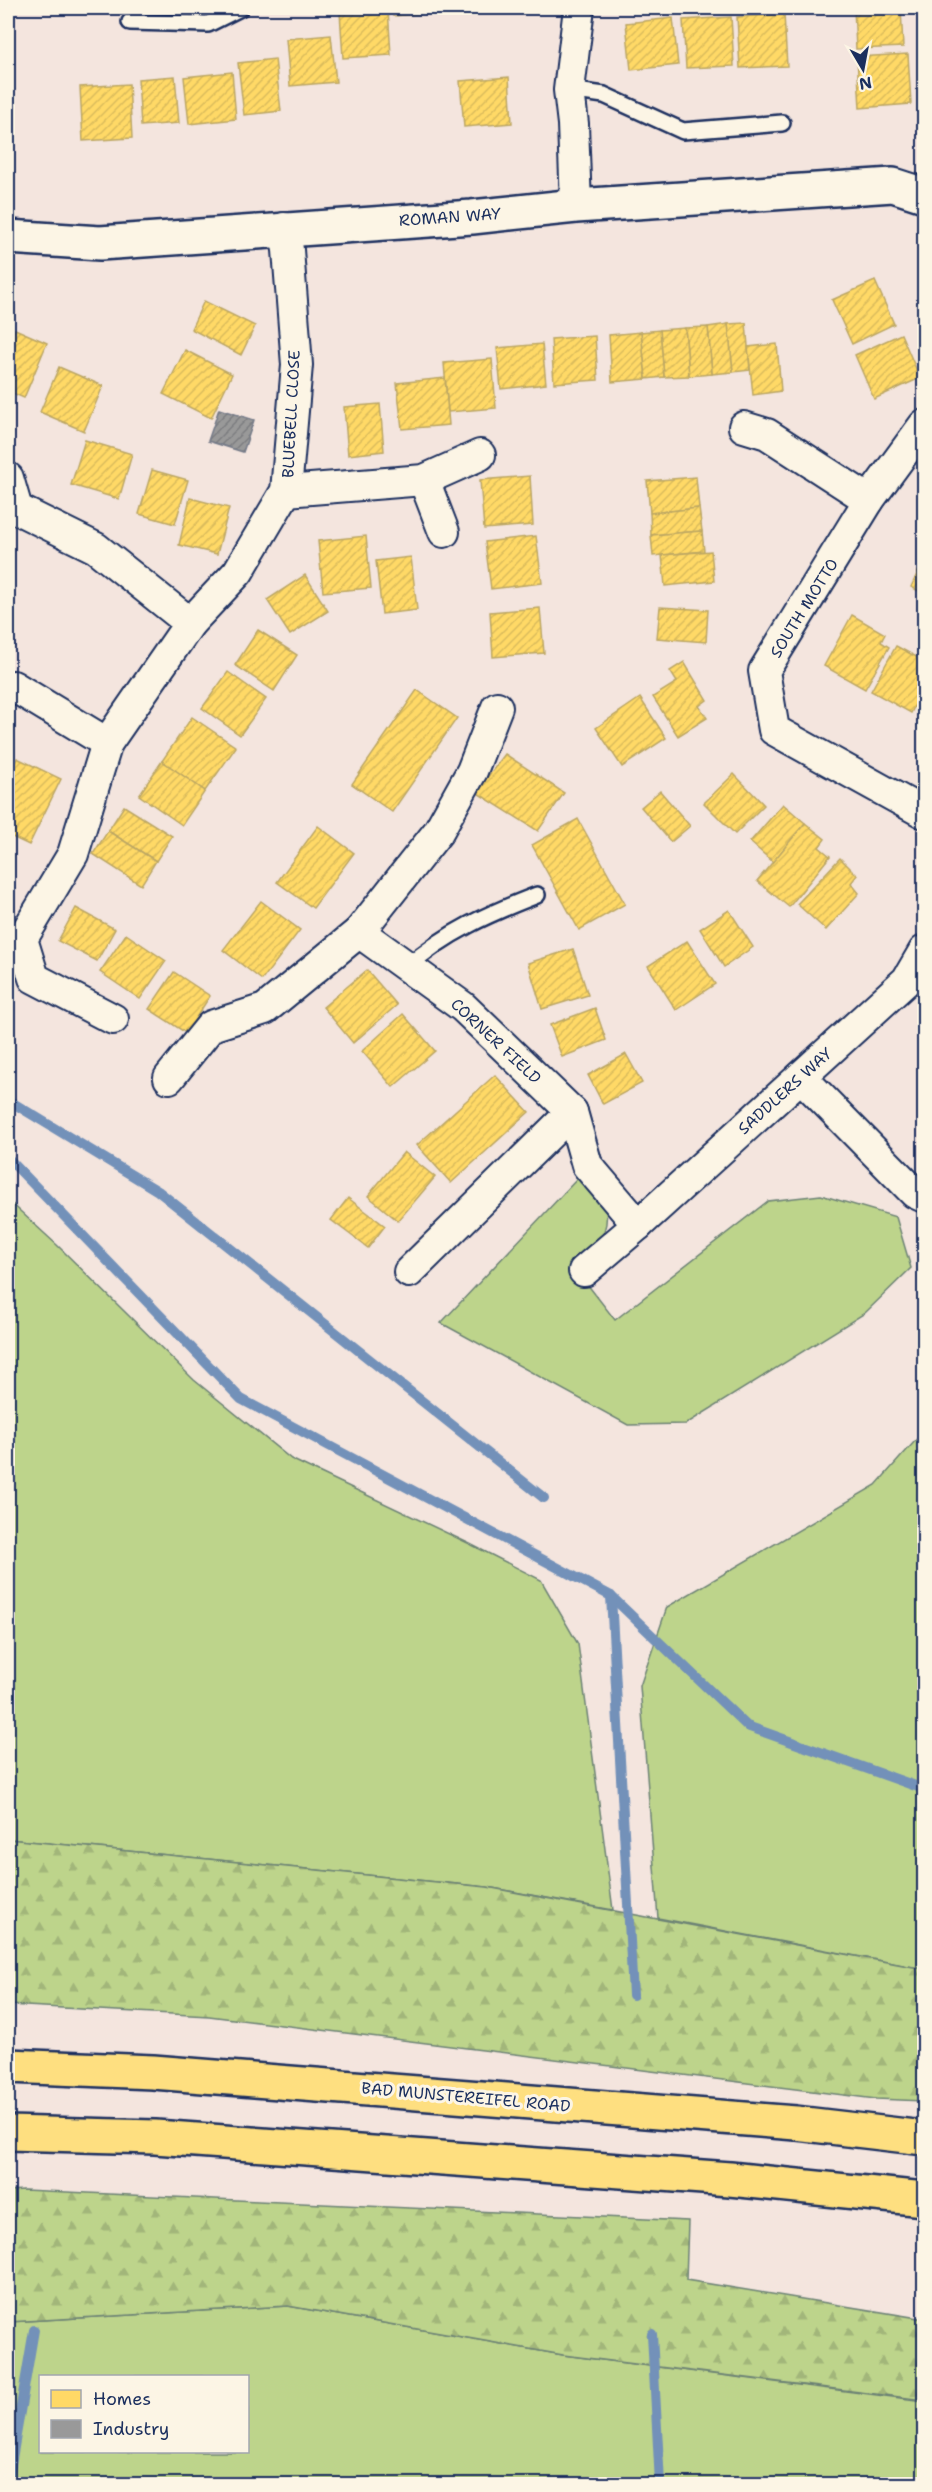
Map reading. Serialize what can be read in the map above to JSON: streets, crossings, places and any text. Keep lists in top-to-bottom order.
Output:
{
  "streets": {
    "main road": ["BAD MUNSTEREIFEL ROAD"],
    "street": [
      "ROMAN WAY",
      "BLUEBELL CLOSE",
      "SOUTH MOTTO",
      "CORNER FIELD",
      "SADDLERS WAY"
    ]
  },
  "crossings": [
    ["ROMAN WAY", "BLUEBELL CLOSE"]
  ],
  "legend": ["Homes", "Industry"],
  "north": "bottom"
}
